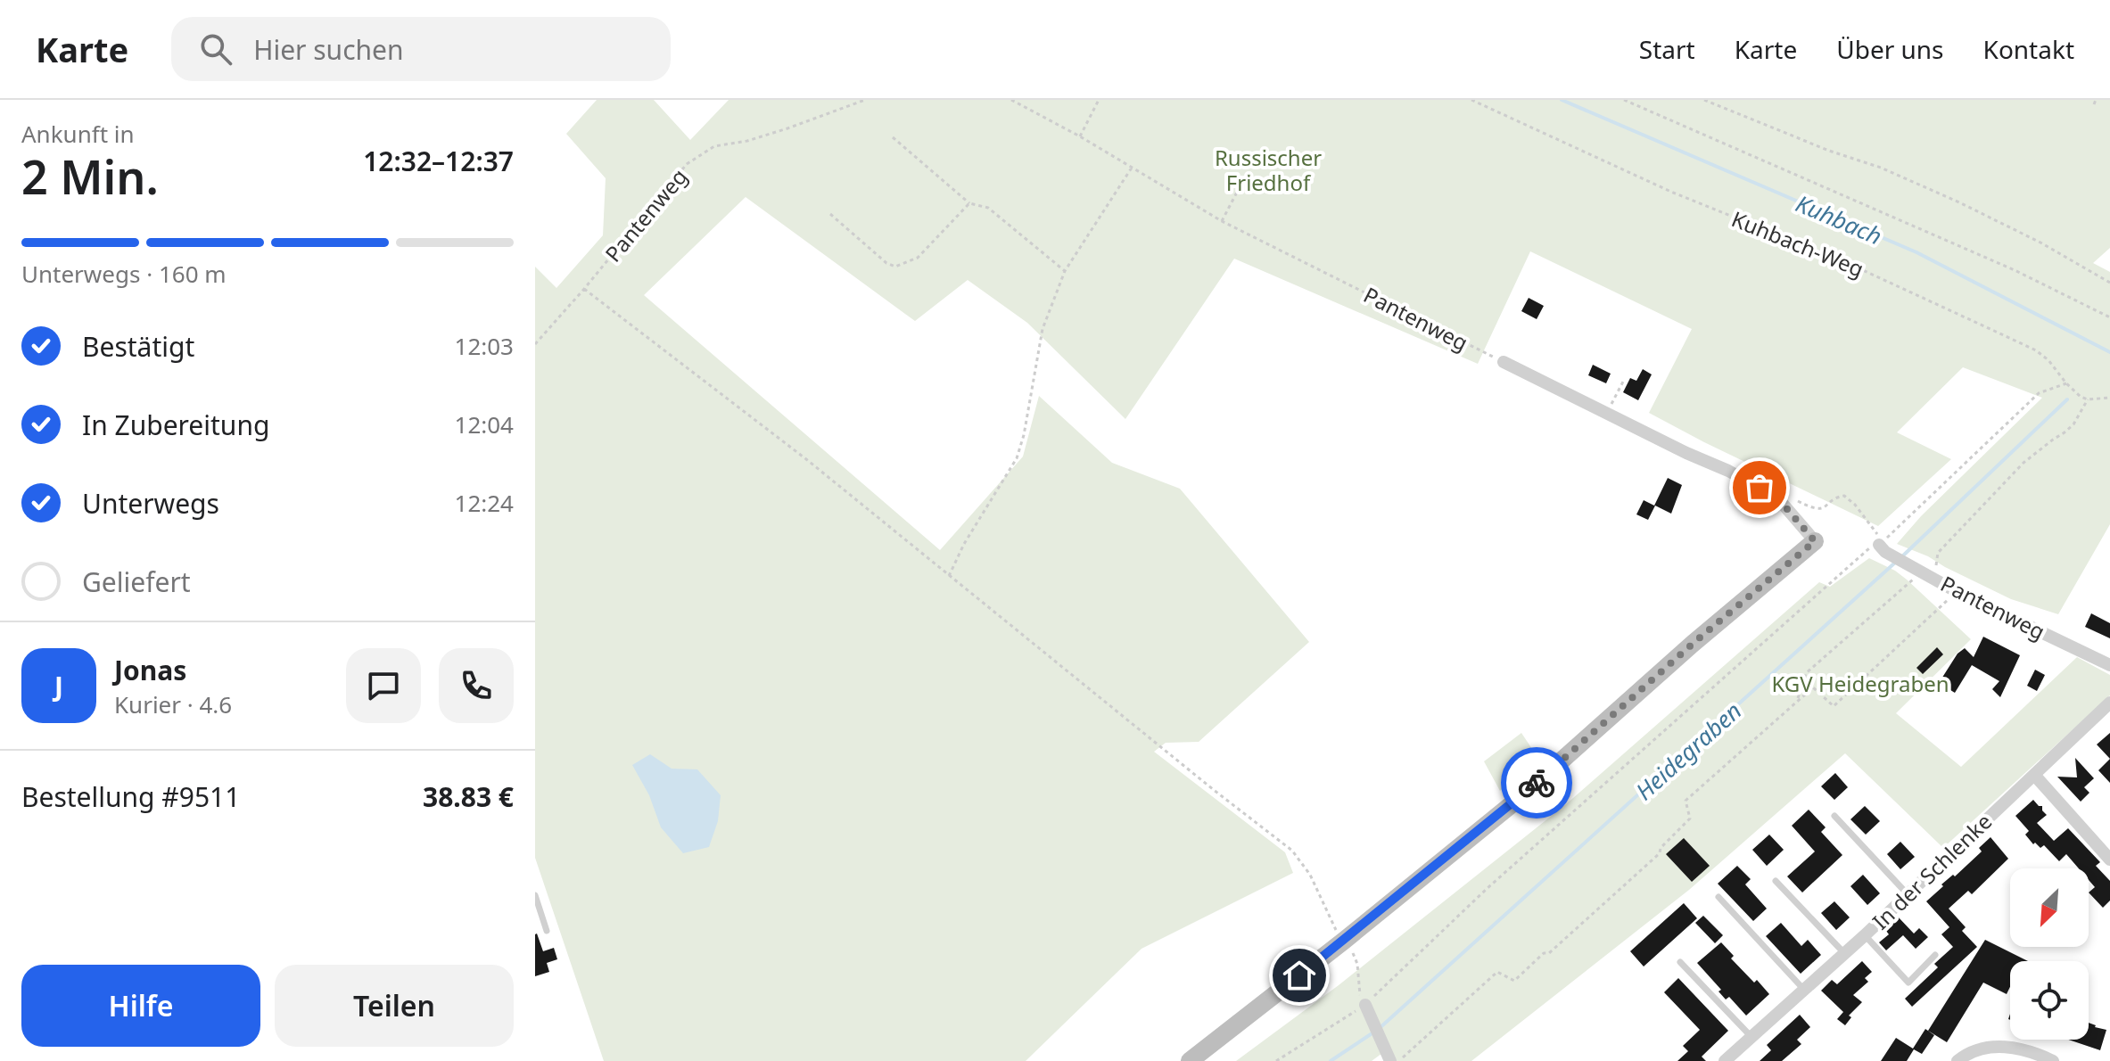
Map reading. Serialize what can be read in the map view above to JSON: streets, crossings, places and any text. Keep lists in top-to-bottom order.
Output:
{
  "streets": {
    "street": ["Pantenweg", "In der Schlenke"],
    "path": ["Kuhbach-Weg"]
  },
  "water": ["Kuhbach", "Heidegraben"],
  "parks": ["Russischer Friedhof", "KGV Heidegraben"],
  "north": "bottom left",
  "page": {
    "header": "Karte",
    "search": "Hier suchen",
    "nav": [
      "Start",
      "Karte",
      "Über uns",
      "Kontakt"
    ],
    "heading": ["2 Min.", "Ankunft in", "12:32–12:37"],
    "panel": [
      "Jonas",
      "Kurier · 4.6",
      "Bestellung #9511",
      "38.83 €"
    ],
    "bar": "Unterwegs · 160 m",
    "list": [
      ["Bestätigt", "12:03"],
      ["In Zubereitung", "12:04"],
      ["Unterwegs", "12:24"],
      "Geliefert"
    ],
    "round": "J",
    "buttons": ["Hilfe", "Teilen"]
  }
}
